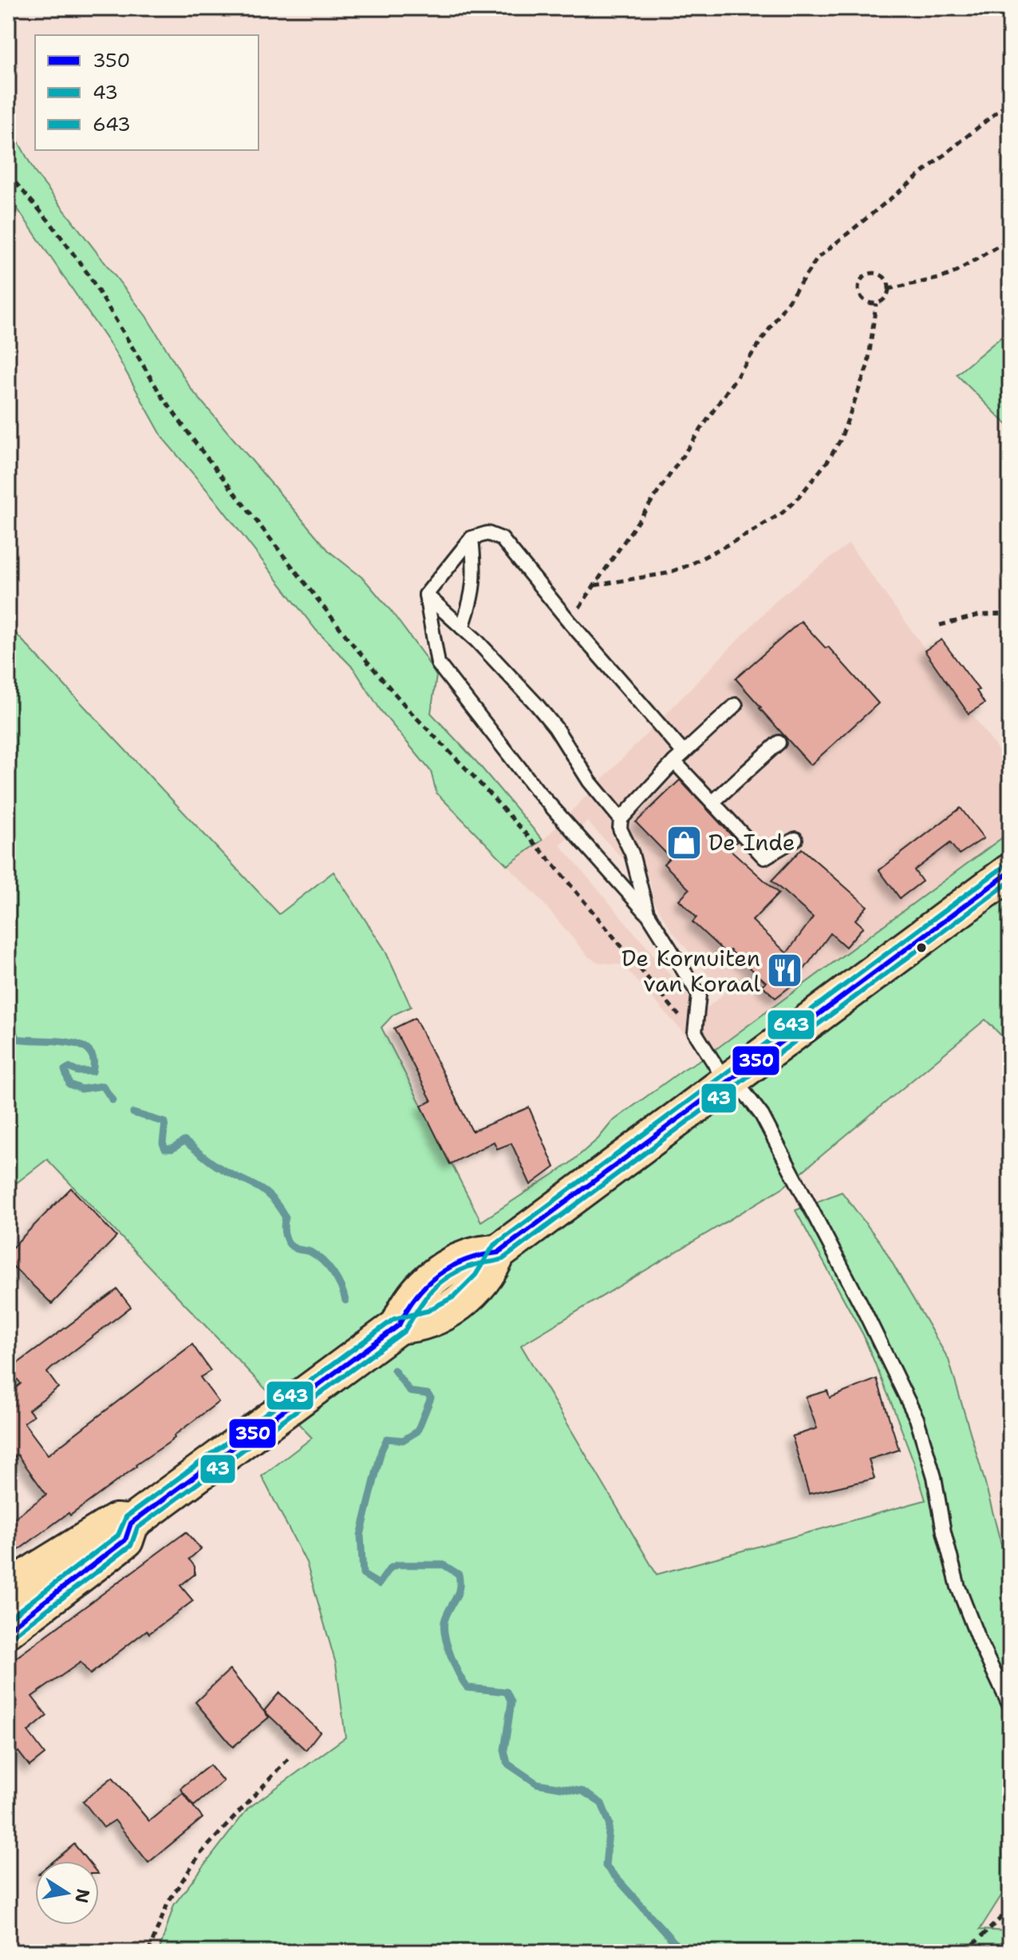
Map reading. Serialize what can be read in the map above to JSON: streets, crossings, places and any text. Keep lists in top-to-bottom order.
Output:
{
  "places": {
    "shop": ["De Inde"],
    "restaurant": ["De Kornuiten van Koraal"]
  },
  "lines": ["transit line 643", "transit line 350", "transit line 43"],
  "legend": ["350", "43", "643"],
  "north": "right"
}
